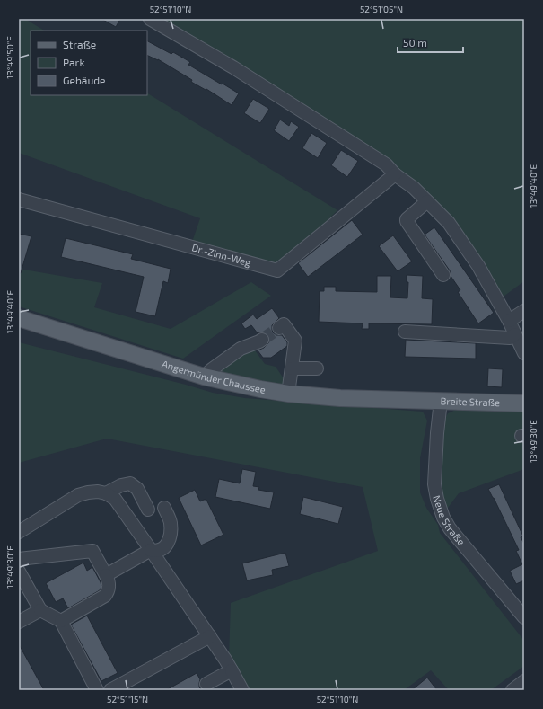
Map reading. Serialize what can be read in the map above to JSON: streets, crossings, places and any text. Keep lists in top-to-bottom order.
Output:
{
  "streets": {
    "main road": ["Angermünder Chaussee", "Breite Straße"],
    "street": ["Dr.-Zinn-Weg", "Neue Straße"]
  },
  "crossings": [
    ["Angermünder Chaussee", "Breite Straße"],
    ["Breite Straße", "Neue Straße"]
  ],
  "legend": ["Straße", "Park", "Gebäude"],
  "scale_bar": "50 m",
  "coordinates": [
    "52°51'10\"N",
    "52°51'05\"N",
    "13°49'50\"E",
    "13°49'40\"E",
    "13°49'30\"E",
    "52°51'15\"N"
  ]
}
